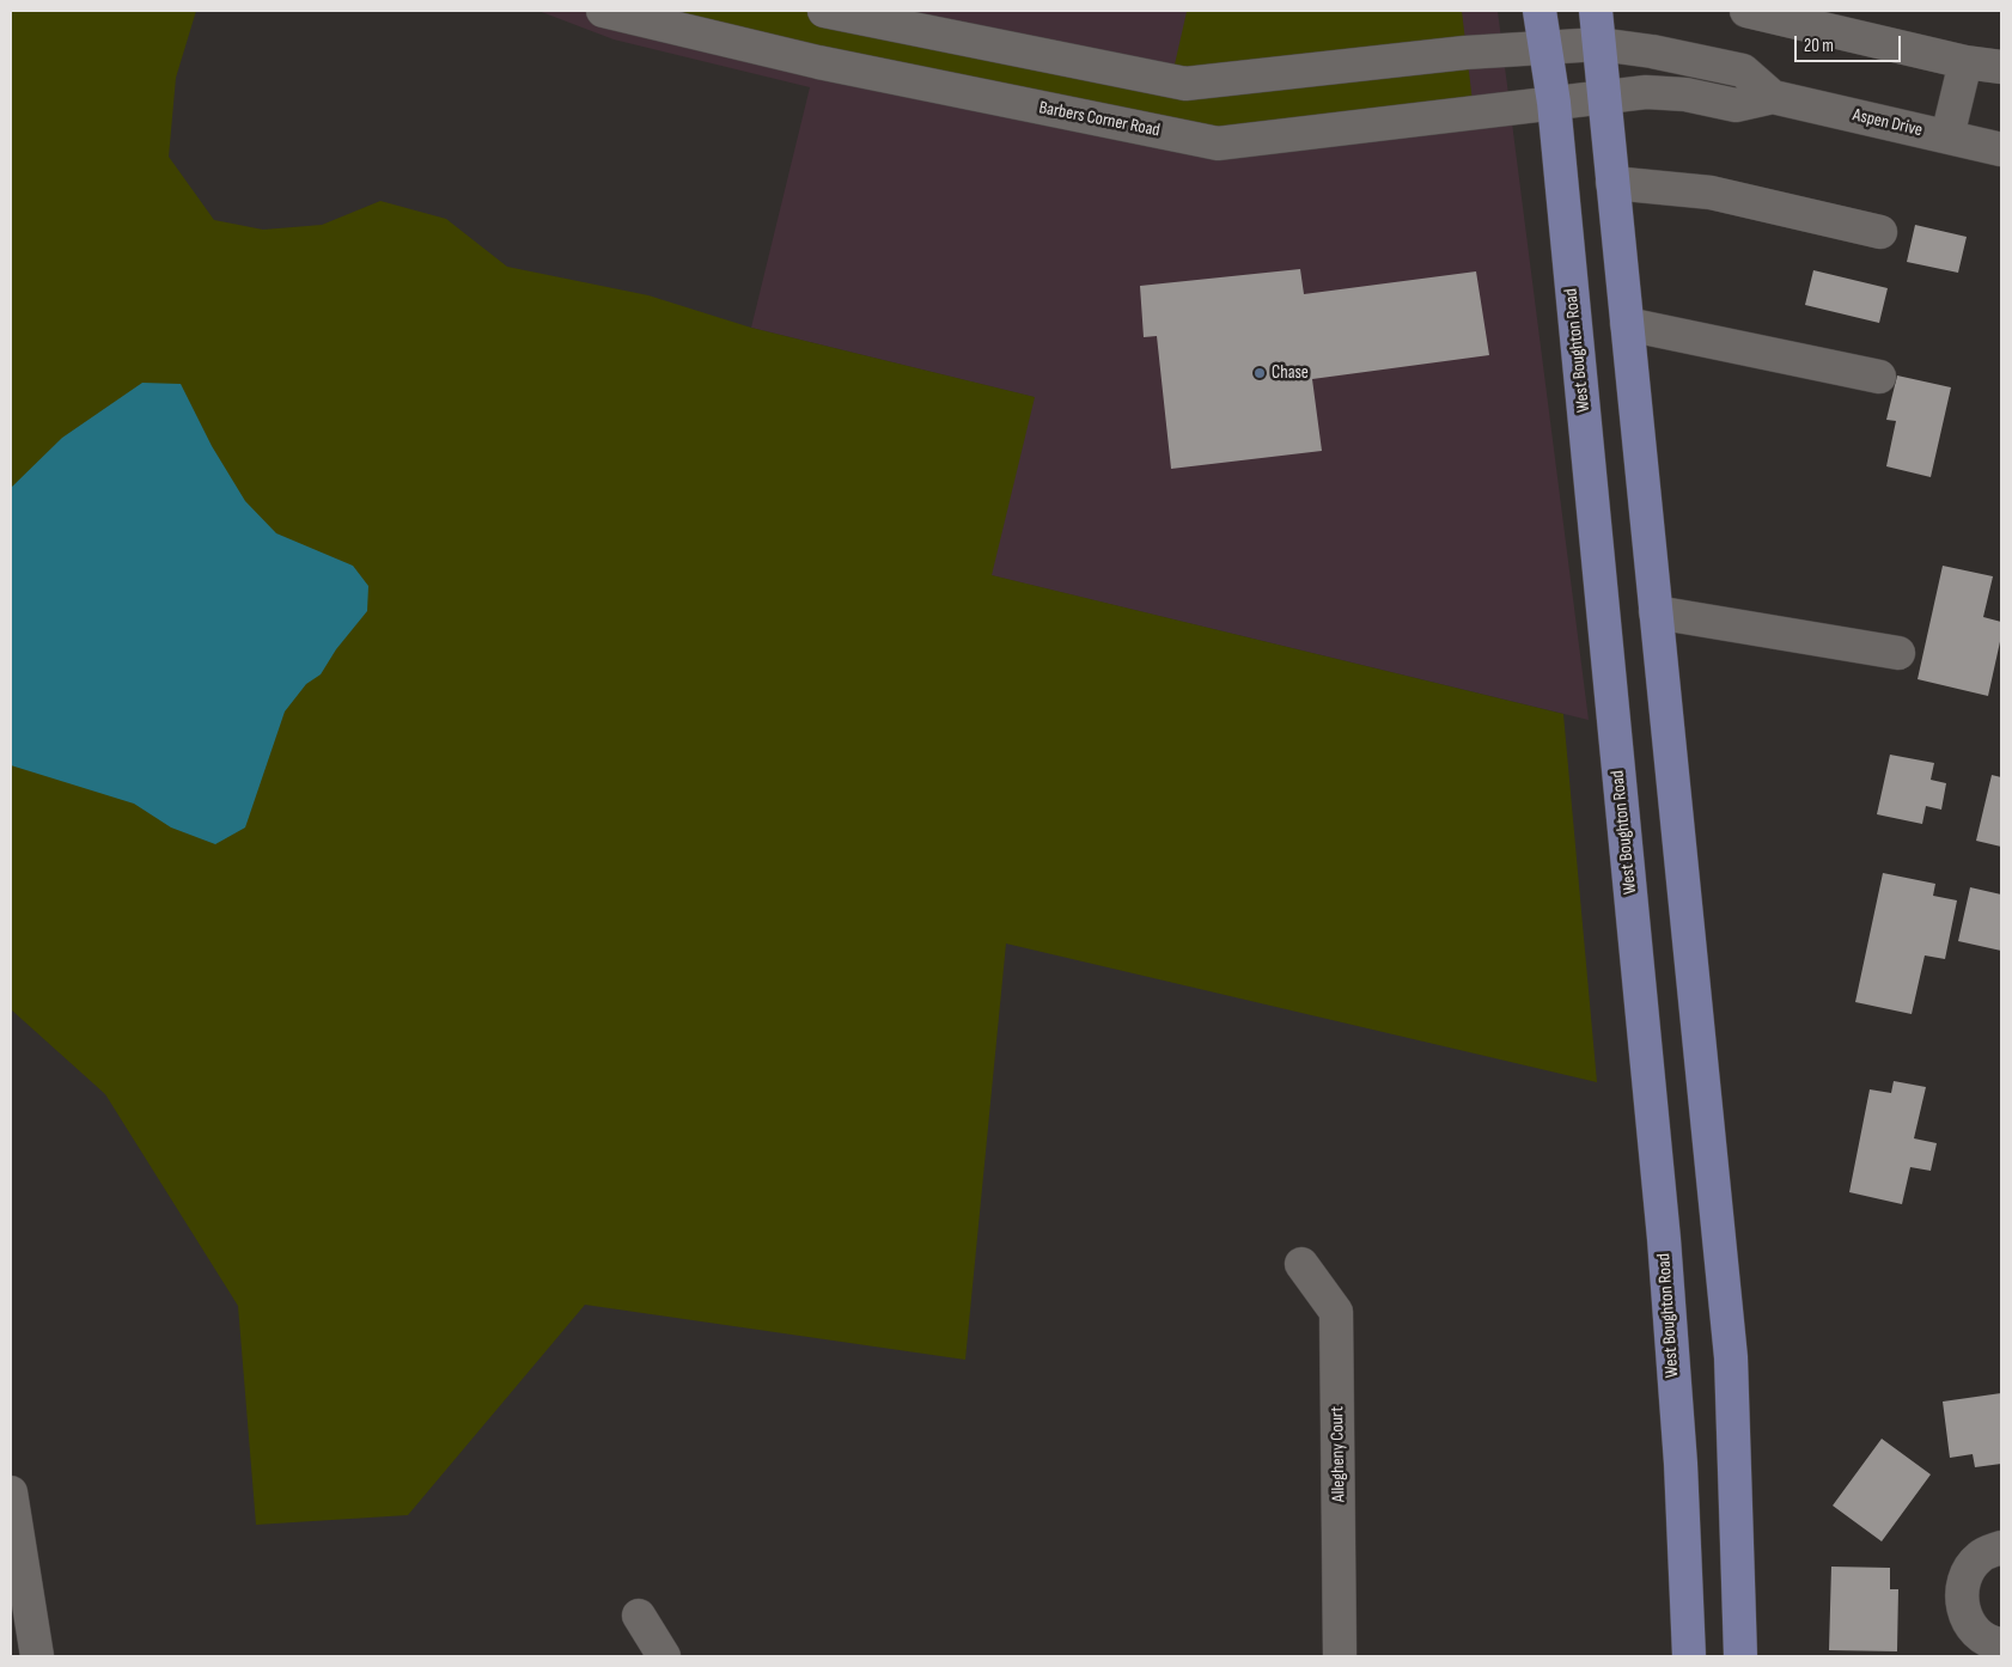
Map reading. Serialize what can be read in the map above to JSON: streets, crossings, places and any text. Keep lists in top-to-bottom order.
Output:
{
  "streets": {
    "main road": ["West Boughton Road"],
    "street": ["Barbers Corner Road", "Aspen Drive", "Allegheny Court"]
  },
  "crossings": [
    ["Barbers Corner Road", "Aspen Drive"],
    ["Barbers Corner Road", "West Boughton Road"]
  ],
  "places": ["Chase"],
  "scale_bar": "20 m"
}
